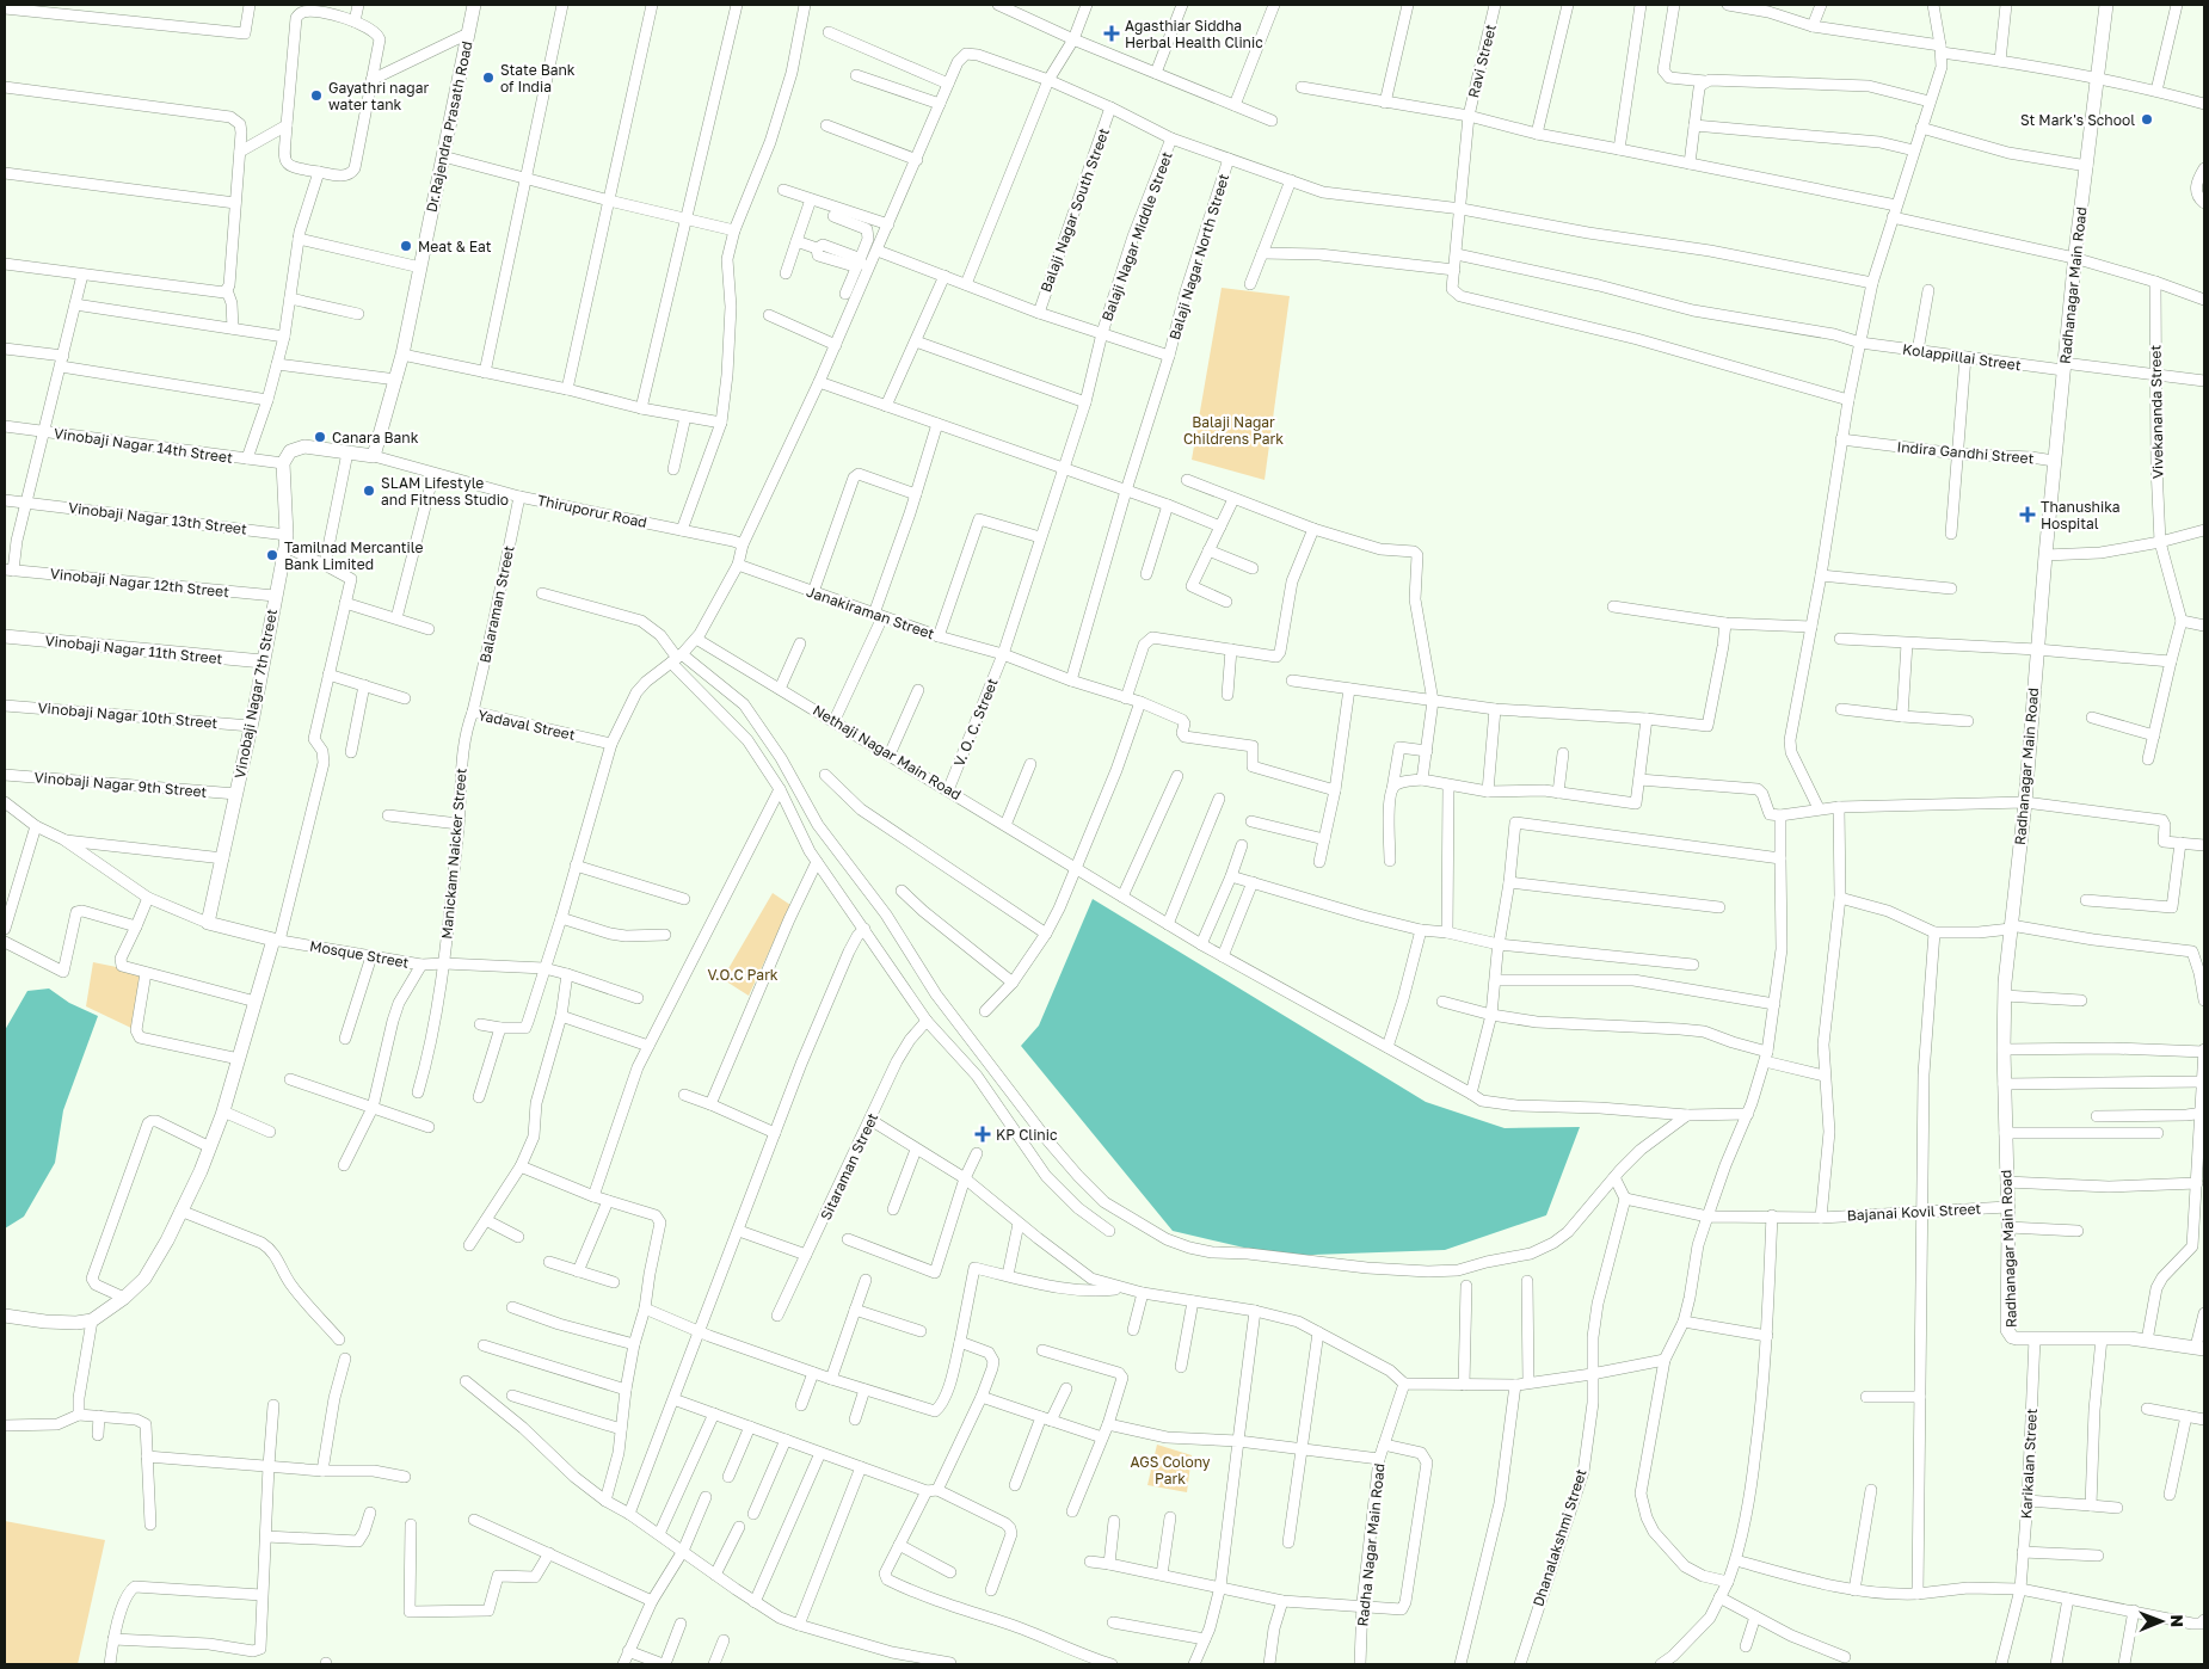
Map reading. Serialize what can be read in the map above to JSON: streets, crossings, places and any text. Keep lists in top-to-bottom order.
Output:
{
  "streets": {
    "street": [
      "Ravi Street",
      "Dr.Rajendra Prasath Road",
      "Balaji Nagar South Street",
      "Balaji Nagar Middle Street",
      "Balaji Nagar North Street",
      "Radhanagar Main Road",
      "Kolappillai Street",
      "Vivekananda Street",
      "Vinobaji Nagar 14th Street",
      "Indira Gandhi Street",
      "Thiruporur Road",
      "Vinobaji Nagar 13th Street",
      "Vinobaji Nagar 12th Street",
      "Balaraman Street",
      "Janakiraman Street",
      "Vinobaji Nagar 11th Street",
      "Vinobaji Nagar 7th Street",
      "Vinobaji Nagar 10th Street",
      "V. O. C. Street",
      "Yadaval Street",
      "Nethaji Nagar Main Road",
      "Vinobaji Nagar 9th Street",
      "Manickam Naicker Street",
      "Mosque Street",
      "Sitaraman Street",
      "Bajanai Kovil Street",
      "Karikalan Street",
      "Dhanalakshmi Street",
      "Radha Nagar Main Road"
    ]
  },
  "crossings": [
    ["Ravi Street", "Kolappillai Street"],
    ["Dr.Rajendra Prasath Road", "Thiruporur Road"],
    ["Balaji Nagar Middle Street", "V. O. C. Street"],
    ["Balaji Nagar North Street", "Janakiraman Street"],
    ["Radhanagar Main Road", "Kolappillai Street"],
    ["Radhanagar Main Road", "Indira Gandhi Street"],
    ["Radhanagar Main Road", "Bajanai Kovil Street"],
    ["Radhanagar Main Road", "Karikalan Street"],
    ["Kolappillai Street", "Vivekananda Street"],
    ["Vinobaji Nagar 14th Street", "Vinobaji Nagar 7th Street"],
    ["Thiruporur Road", "Balaraman Street"],
    ["Vinobaji Nagar 13th Street", "Vinobaji Nagar 7th Street"],
    ["Vinobaji Nagar 12th Street", "Vinobaji Nagar 7th Street"],
    ["Balaraman Street", "Yadaval Street"],
    ["Janakiraman Street", "V. O. C. Street"],
    ["Vinobaji Nagar 11th Street", "Vinobaji Nagar 7th Street"],
    ["Vinobaji Nagar 7th Street", "Vinobaji Nagar 10th Street"],
    ["Vinobaji Nagar 7th Street", "Vinobaji Nagar 9th Street"],
    ["V. O. C. Street", "Nethaji Nagar Main Road"],
    ["Yadaval Street", "Manickam Naicker Street"],
    ["Manickam Naicker Street", "Mosque Street"]
  ],
  "parks": ["Balaji Nagar Childrens Park", "V.O.C Park", "AGS Colony Park"],
  "places": {
    "health": ["Agasthiar Siddha Herbal Health Clinic", "Thanushika Hospital", "KP Clinic"],
    "other": [
      "State Bank of India",
      "Gayathri nagar water tank",
      "St Mark's School",
      "Meat & Eat",
      "Canara Bank",
      "SLAM Lifestyle and Fitness Studio",
      "Tamilnad Mercantile Bank Limited"
    ]
  },
  "north": "right"
}
